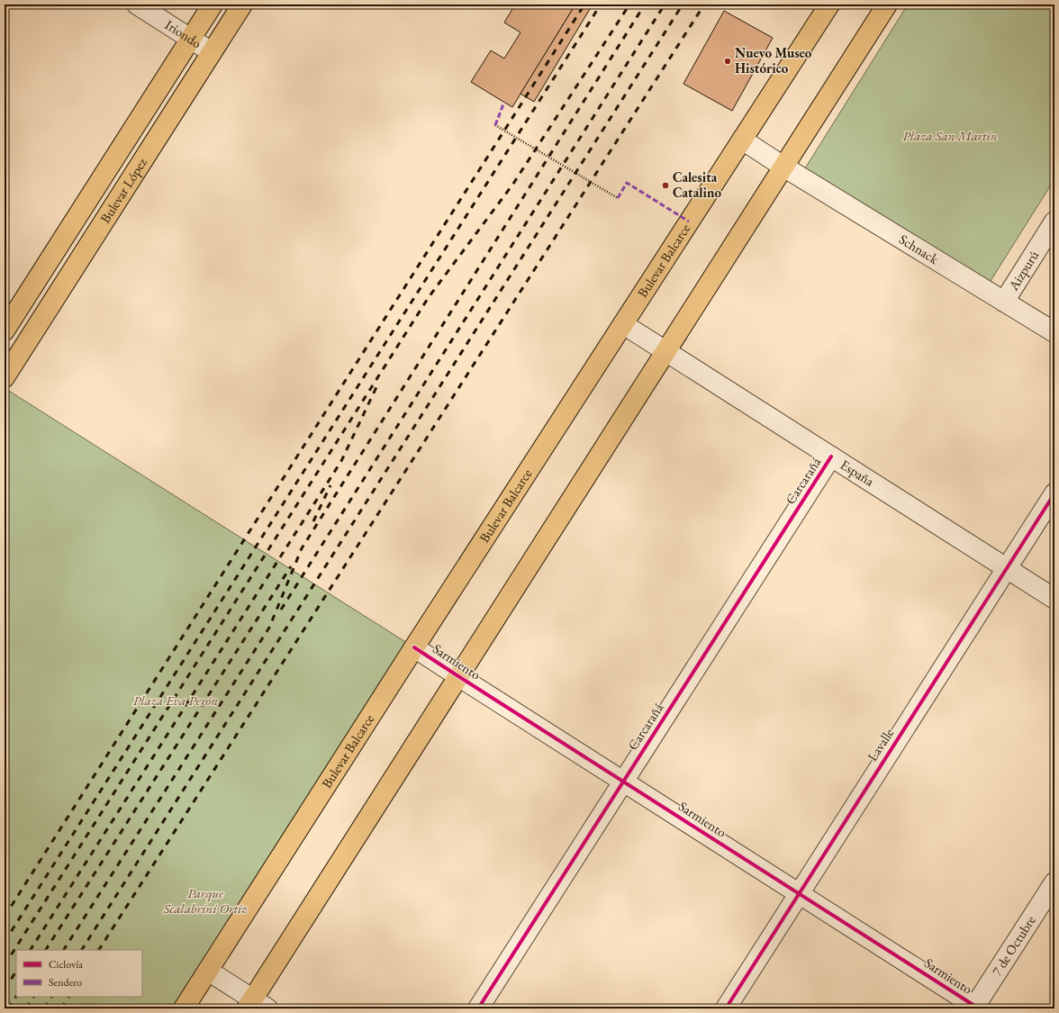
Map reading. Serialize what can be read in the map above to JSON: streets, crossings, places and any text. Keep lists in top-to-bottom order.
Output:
{
  "streets": {
    "main road": ["Bulevar López", "Bulevar Balcarce"],
    "street": [
      "Iriondo",
      "Schnack",
      "Aizpurú",
      "España",
      "Carcarañá",
      "Sarmiento",
      "Lavalle",
      "7 de Octubre"
    ]
  },
  "crossings": [
    ["Iriondo", "Bulevar López"],
    ["Schnack", "Bulevar Balcarce"],
    ["Schnack", "Aizpurú"],
    ["Bulevar Balcarce", "España"],
    ["Bulevar Balcarce", "Sarmiento"],
    ["España", "Carcarañá"],
    ["España", "Lavalle"],
    ["Carcarañá", "Sarmiento"],
    ["Sarmiento", "Lavalle"],
    ["Sarmiento", "7 de Octubre"]
  ],
  "parks": ["Plaza San Martín", "Plaza Eva Perón", "Parque Scalabrini Ortiz"],
  "places": ["Nuevo Museo Histórico", "Calesita Catalino"],
  "legend": ["Ciclovía", "Sendero"]
}
